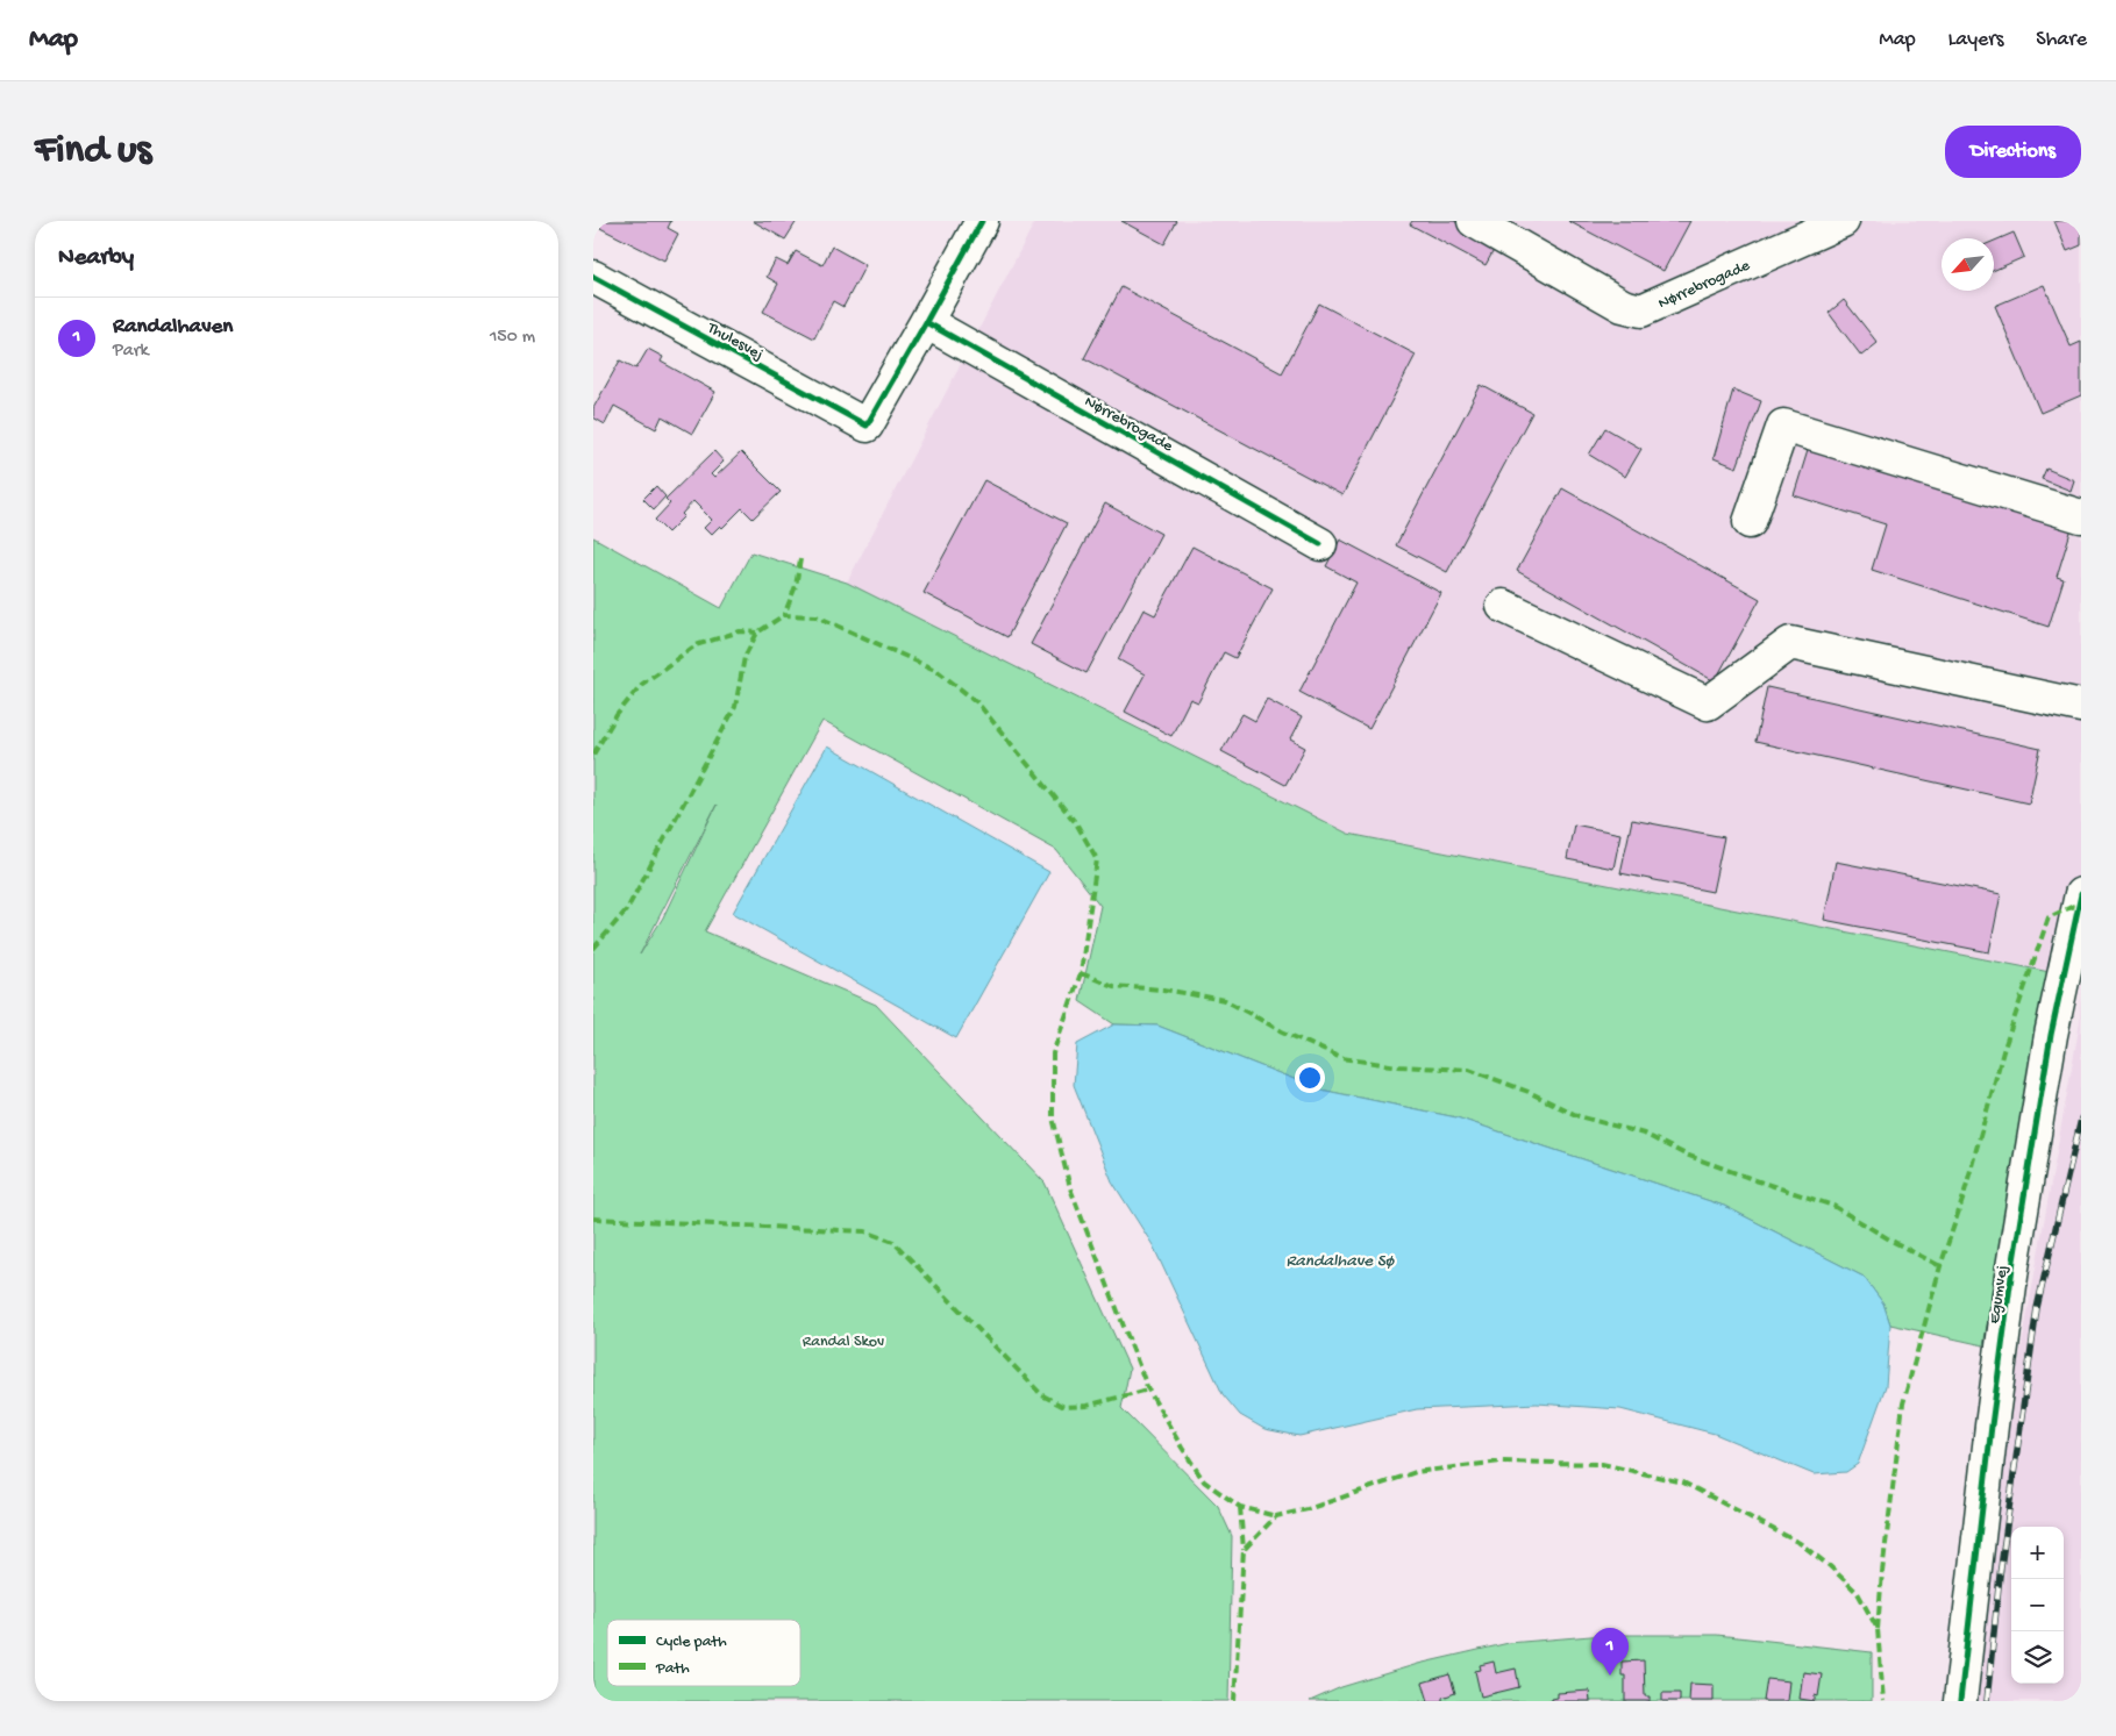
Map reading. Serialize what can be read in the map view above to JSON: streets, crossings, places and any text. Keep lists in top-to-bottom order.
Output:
{
  "streets": {
    "street": ["Nørrebrogade", "Thulesvej", "Egumvej"]
  },
  "crossings": [
    ["Nørrebrogade", "Thulesvej"]
  ],
  "water": ["Randalhave Sø"],
  "parks": ["Randal Skov"],
  "legend": ["Cycle path", "Path"],
  "north": "bottom left",
  "page": {
    "header": "Map",
    "nav": ["Map", "Layers", "Share"],
    "buttons": "Directions",
    "title": "Find us",
    "heading": "Nearby",
    "list": [
      {
        "mark": "1",
        "name": "Randalhaven",
        "note": "Park",
        "value": "150 m"
      }
    ],
    "map_buttons": ["+", "−"],
    "pins": "1"
  }
}
